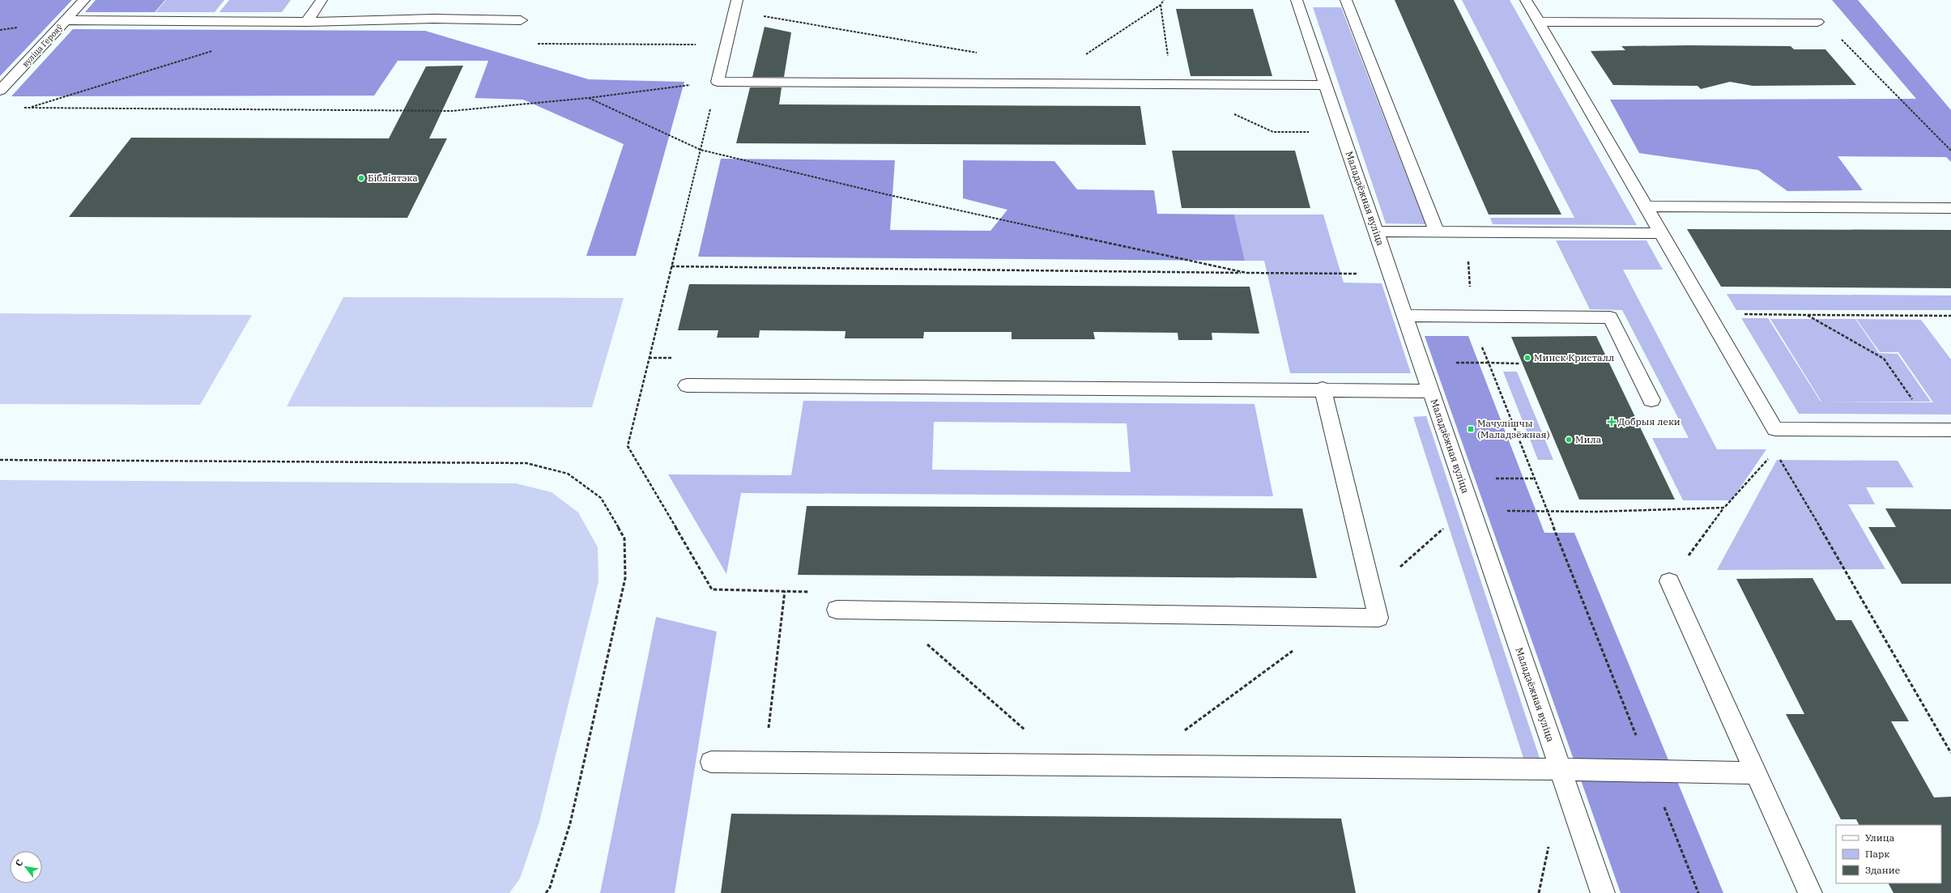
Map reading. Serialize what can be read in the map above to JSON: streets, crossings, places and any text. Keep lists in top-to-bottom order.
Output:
{
  "streets": {
    "street": ["вуліца Герояў", "Маладзёжная вуліца"]
  },
  "places": {
    "other": ["Бібліятэка", "Минск Кристалл", "Мила"],
    "health": ["Добрыя леки"],
    "transit": ["Мачулішчы (Маладзёжная)"]
  },
  "legend": ["Улица", "Парк", "Здание"],
  "north": "top left"
}
